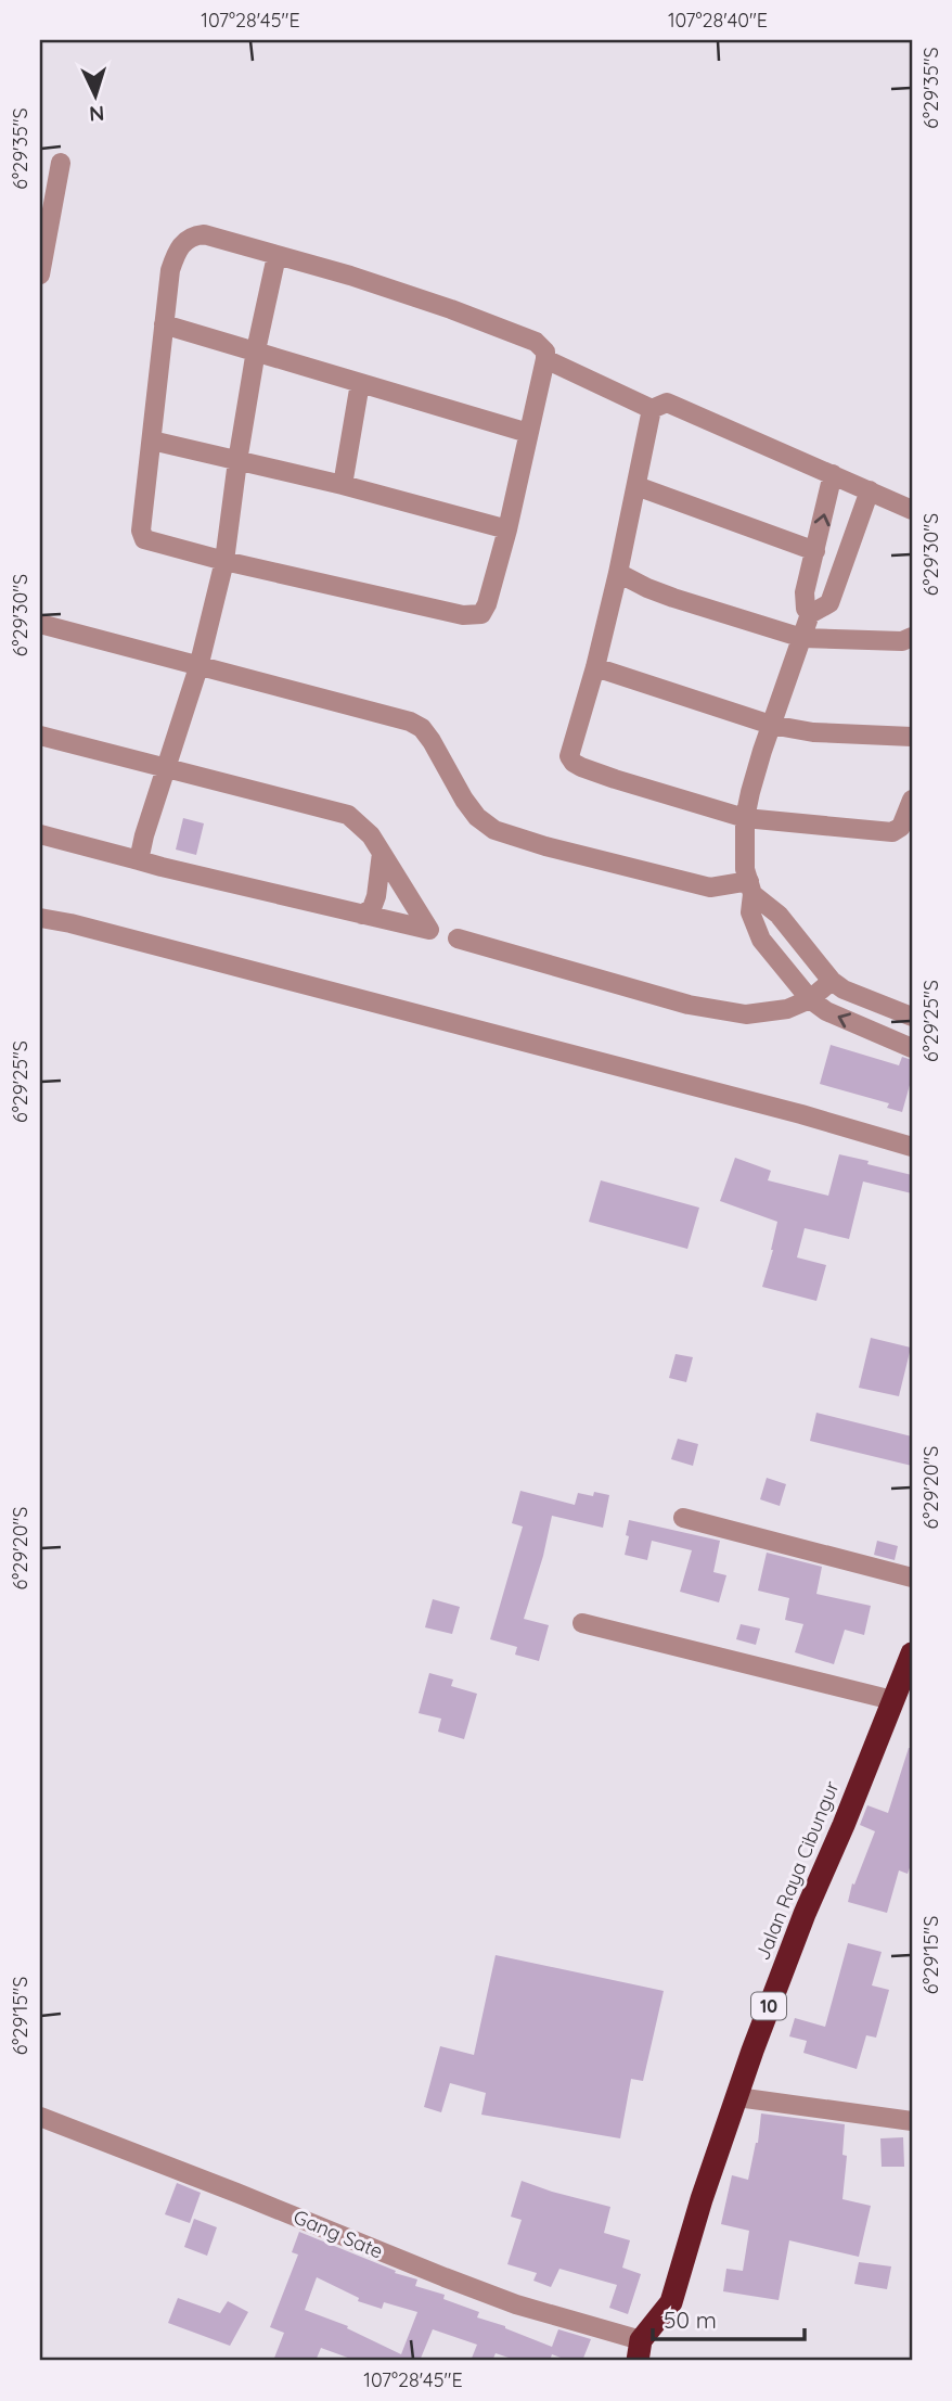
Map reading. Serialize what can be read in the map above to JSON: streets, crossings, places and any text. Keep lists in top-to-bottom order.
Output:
{
  "streets": {
    "highway": ["Jalan Raya Cibungur", "10"],
    "street": ["Gang Sate"]
  },
  "crossings": [
    ["Jalan Raya Cibungur", "Gang Sate"]
  ],
  "scale_bar": "50 m",
  "north": "bottom",
  "coordinates": [
    "107°28'45\"E",
    "107°28'40\"E",
    "6°29'35\"S",
    "6°29'30\"S",
    "6°29'25\"S",
    "6°29'20\"S",
    "6°29'15\"S"
  ]
}
